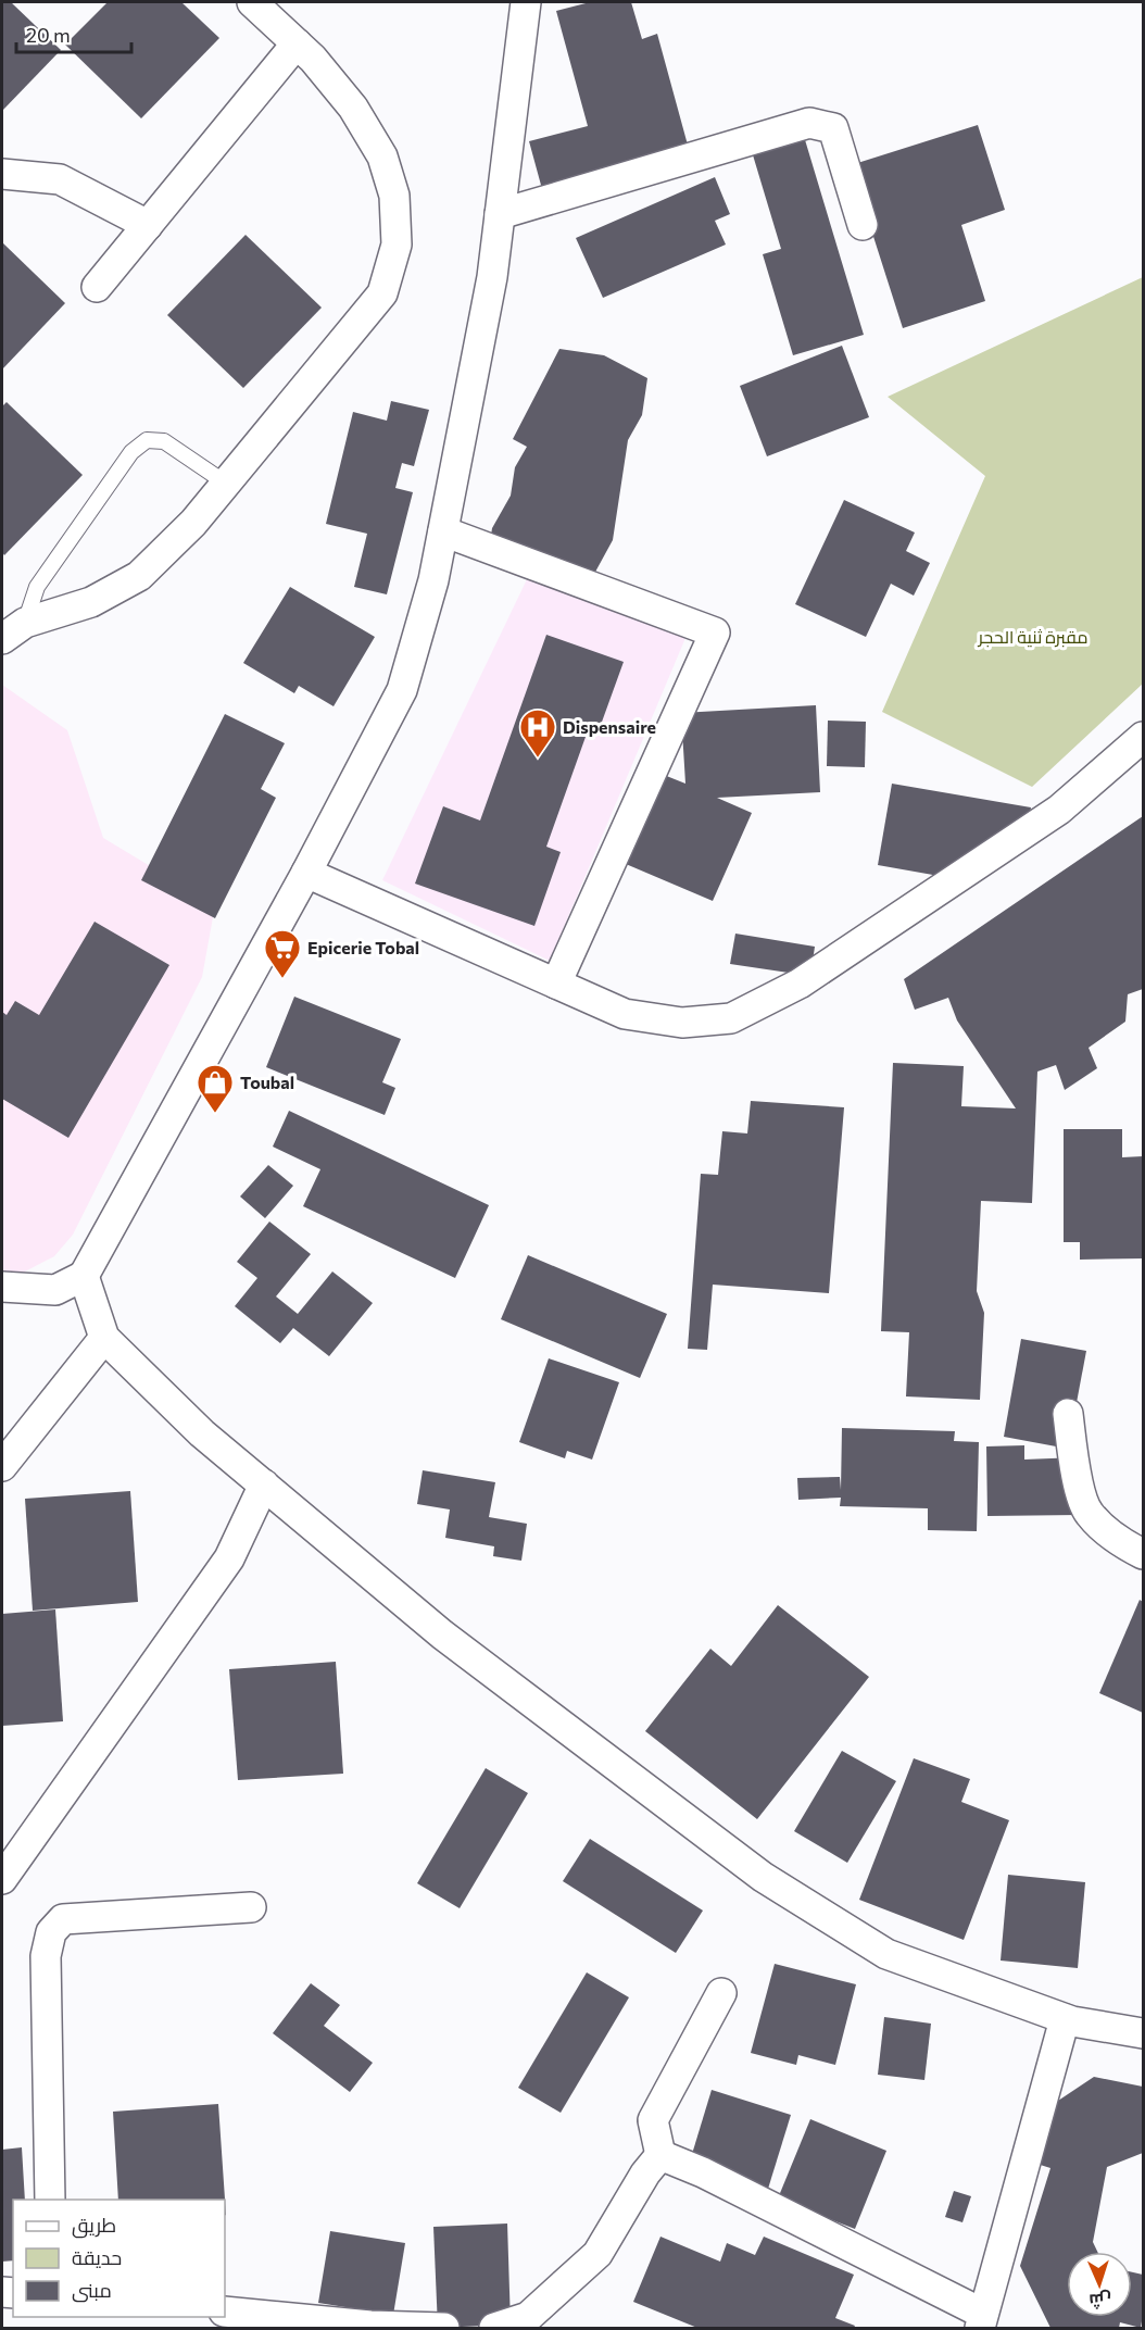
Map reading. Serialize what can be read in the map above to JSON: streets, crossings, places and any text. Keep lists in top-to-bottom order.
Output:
{
  "parks": ["مقبرة ثنية الحجر"],
  "places": {
    "hospital": ["Dispensaire"],
    "supermarket": ["Epicerie Tobal"],
    "shop": ["Toubal"]
  },
  "legend": ["طريق", "حديقة", "مبنى"],
  "scale_bar": "20 m",
  "north": "bottom"
}
